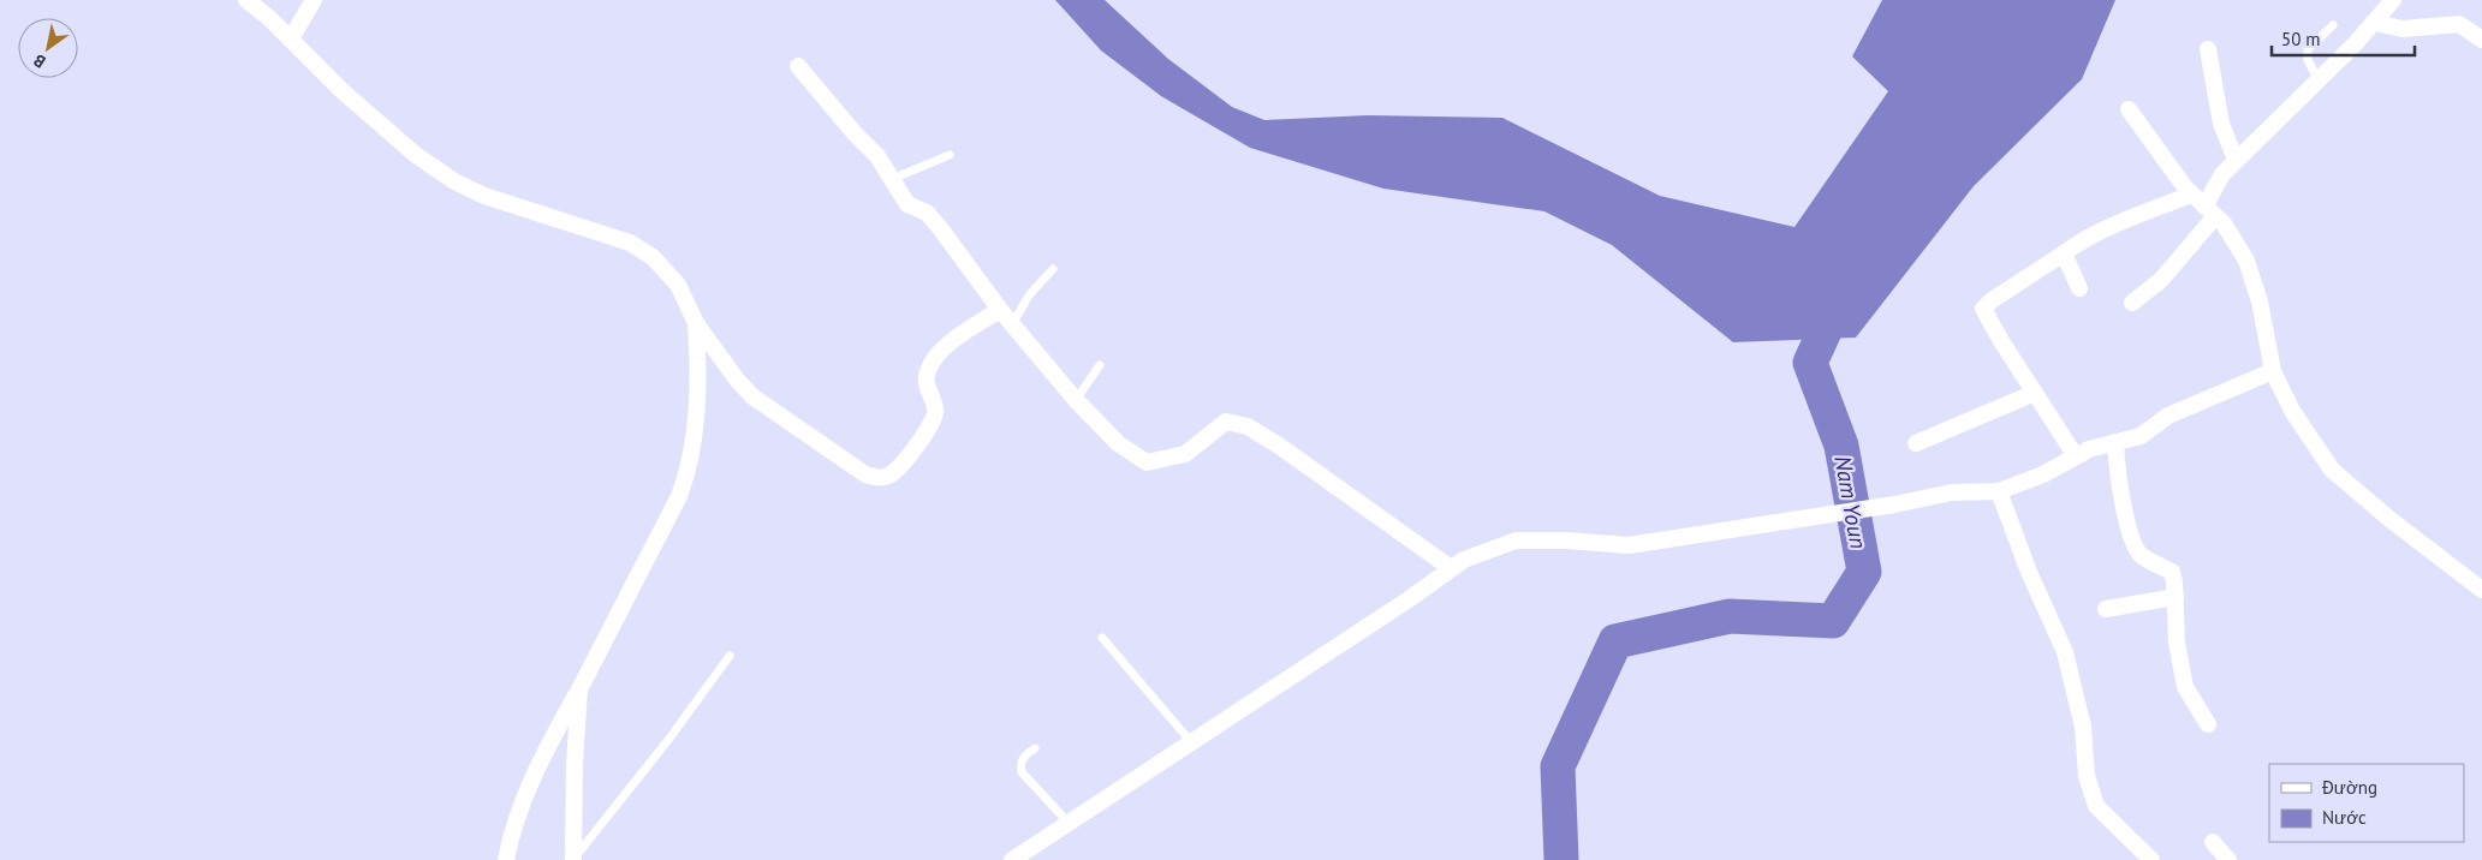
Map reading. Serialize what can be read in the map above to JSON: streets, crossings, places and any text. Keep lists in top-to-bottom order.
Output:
{
  "water": ["Nam Youn"],
  "legend": ["Đường", "Nước"],
  "scale_bar": "50 m",
  "north": "bottom left"
}
